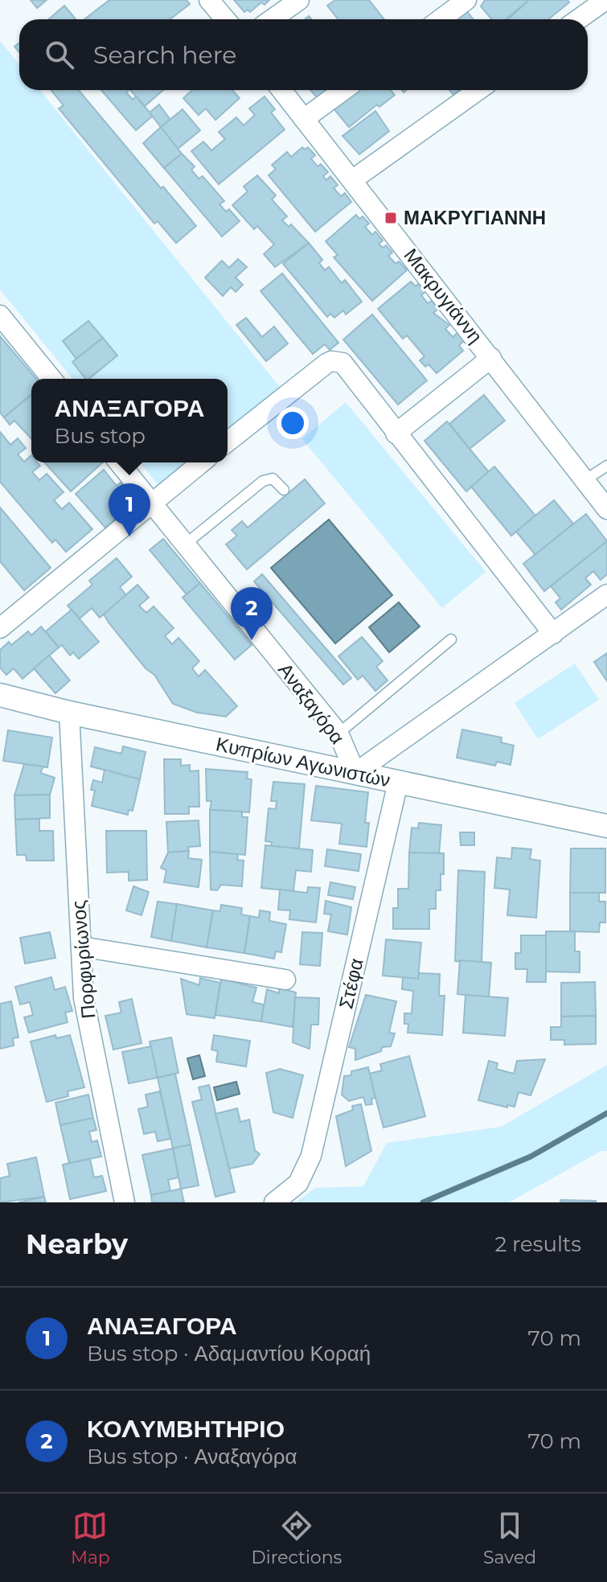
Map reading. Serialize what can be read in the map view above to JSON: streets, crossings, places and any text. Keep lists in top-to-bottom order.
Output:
{
  "streets": {
    "street": [
      "Μακρυγιάννη",
      "Αναξαγόρα",
      "Κυπρίων Αγωνιστών",
      "Πορφυρίωνος",
      "Στέφα"
    ]
  },
  "crossings": [
    ["Αναξαγόρα", "Κυπρίων Αγωνιστών"],
    ["Κυπρίων Αγωνιστών", "Πορφυρίωνος"],
    ["Κυπρίων Αγωνιστών", "Στέφα"]
  ],
  "places": {
    "transit": ["ΜΑΚΡΥΓΙΑΝΝΗ"]
  },
  "page": {
    "search": "Search here",
    "popup": ["ΑΝΑΞΑΓΟΡΑ", "Bus stop"],
    "pins": ["1", "2"],
    "heading": ["Nearby", "2 results"],
    "list": [
      {
        "mark": "1",
        "name": "ΑΝΑΞΑΓΟΡΑ",
        "note": "Bus stop · Αδαμαντίου Κοραή",
        "value": "70 m"
      },
      {
        "mark": "2",
        "name": "ΚΟΛΥΜΒΗΤΗΡΙΟ",
        "note": "Bus stop · Αναξαγόρα",
        "value": "70 m"
      }
    ],
    "nav": ["Map", "Directions", "Saved"]
  }
}
